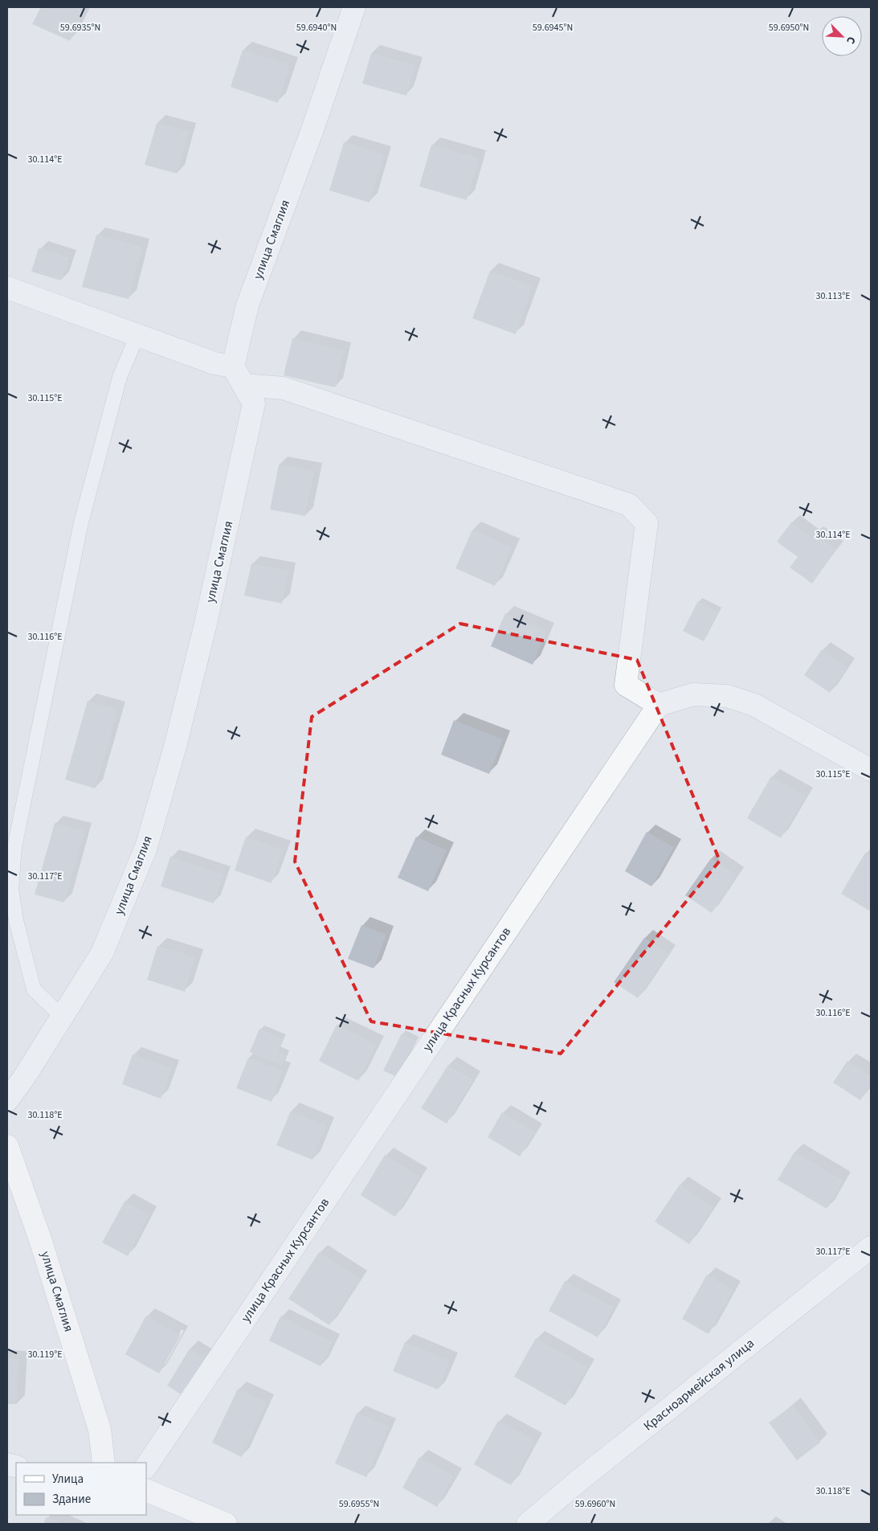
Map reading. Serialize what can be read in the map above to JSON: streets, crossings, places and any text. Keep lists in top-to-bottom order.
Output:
{
  "streets": {
    "street": ["улица Смаглия", "улица Красных Курсантов", "Красноармейская улица"]
  },
  "legend": ["Улица", "Здание"],
  "north": "bottom right",
  "coordinates": [
    "59.6935°N",
    "59.6950°N",
    "59.6940°N",
    "59.6945°N",
    "30.114°E",
    "30.113°E",
    "30.115°E",
    "30.116°E",
    "30.117°E",
    "30.118°E",
    "30.119°E",
    "59.6955°N",
    "59.6960°N"
  ]
}
